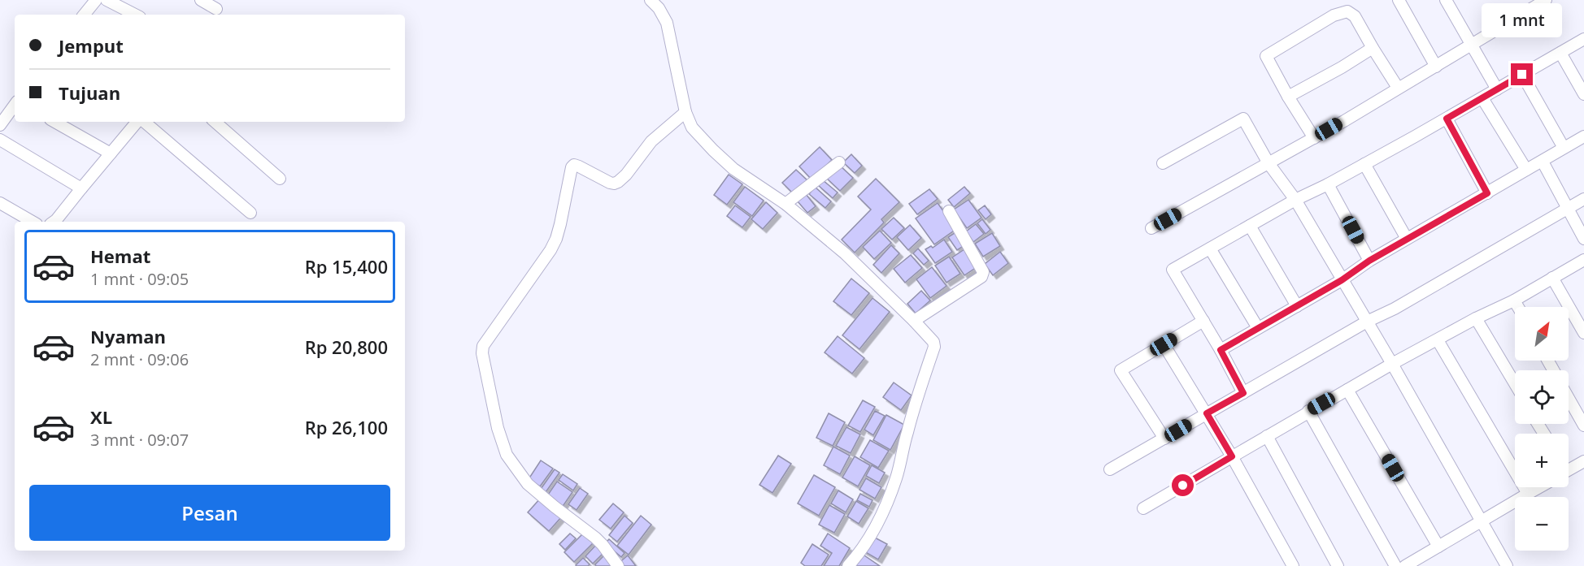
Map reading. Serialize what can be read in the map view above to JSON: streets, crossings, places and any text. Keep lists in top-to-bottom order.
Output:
{
  "north": "top right",
  "page": {
    "bubble": "1 mnt",
    "banner": ["Jemput", "Tujuan"],
    "list": [
      {
        "name": "Hemat",
        "note": "1 mnt · 09:05",
        "value": "Rp 15,400"
      },
      {
        "name": "Nyaman",
        "note": "2 mnt · 09:06",
        "value": "Rp 20,800"
      },
      {
        "name": "XL",
        "note": "3 mnt · 09:07",
        "value": "Rp 26,100"
      }
    ],
    "map_buttons": ["+", "−"],
    "buttons": "Pesan"
  }
}
